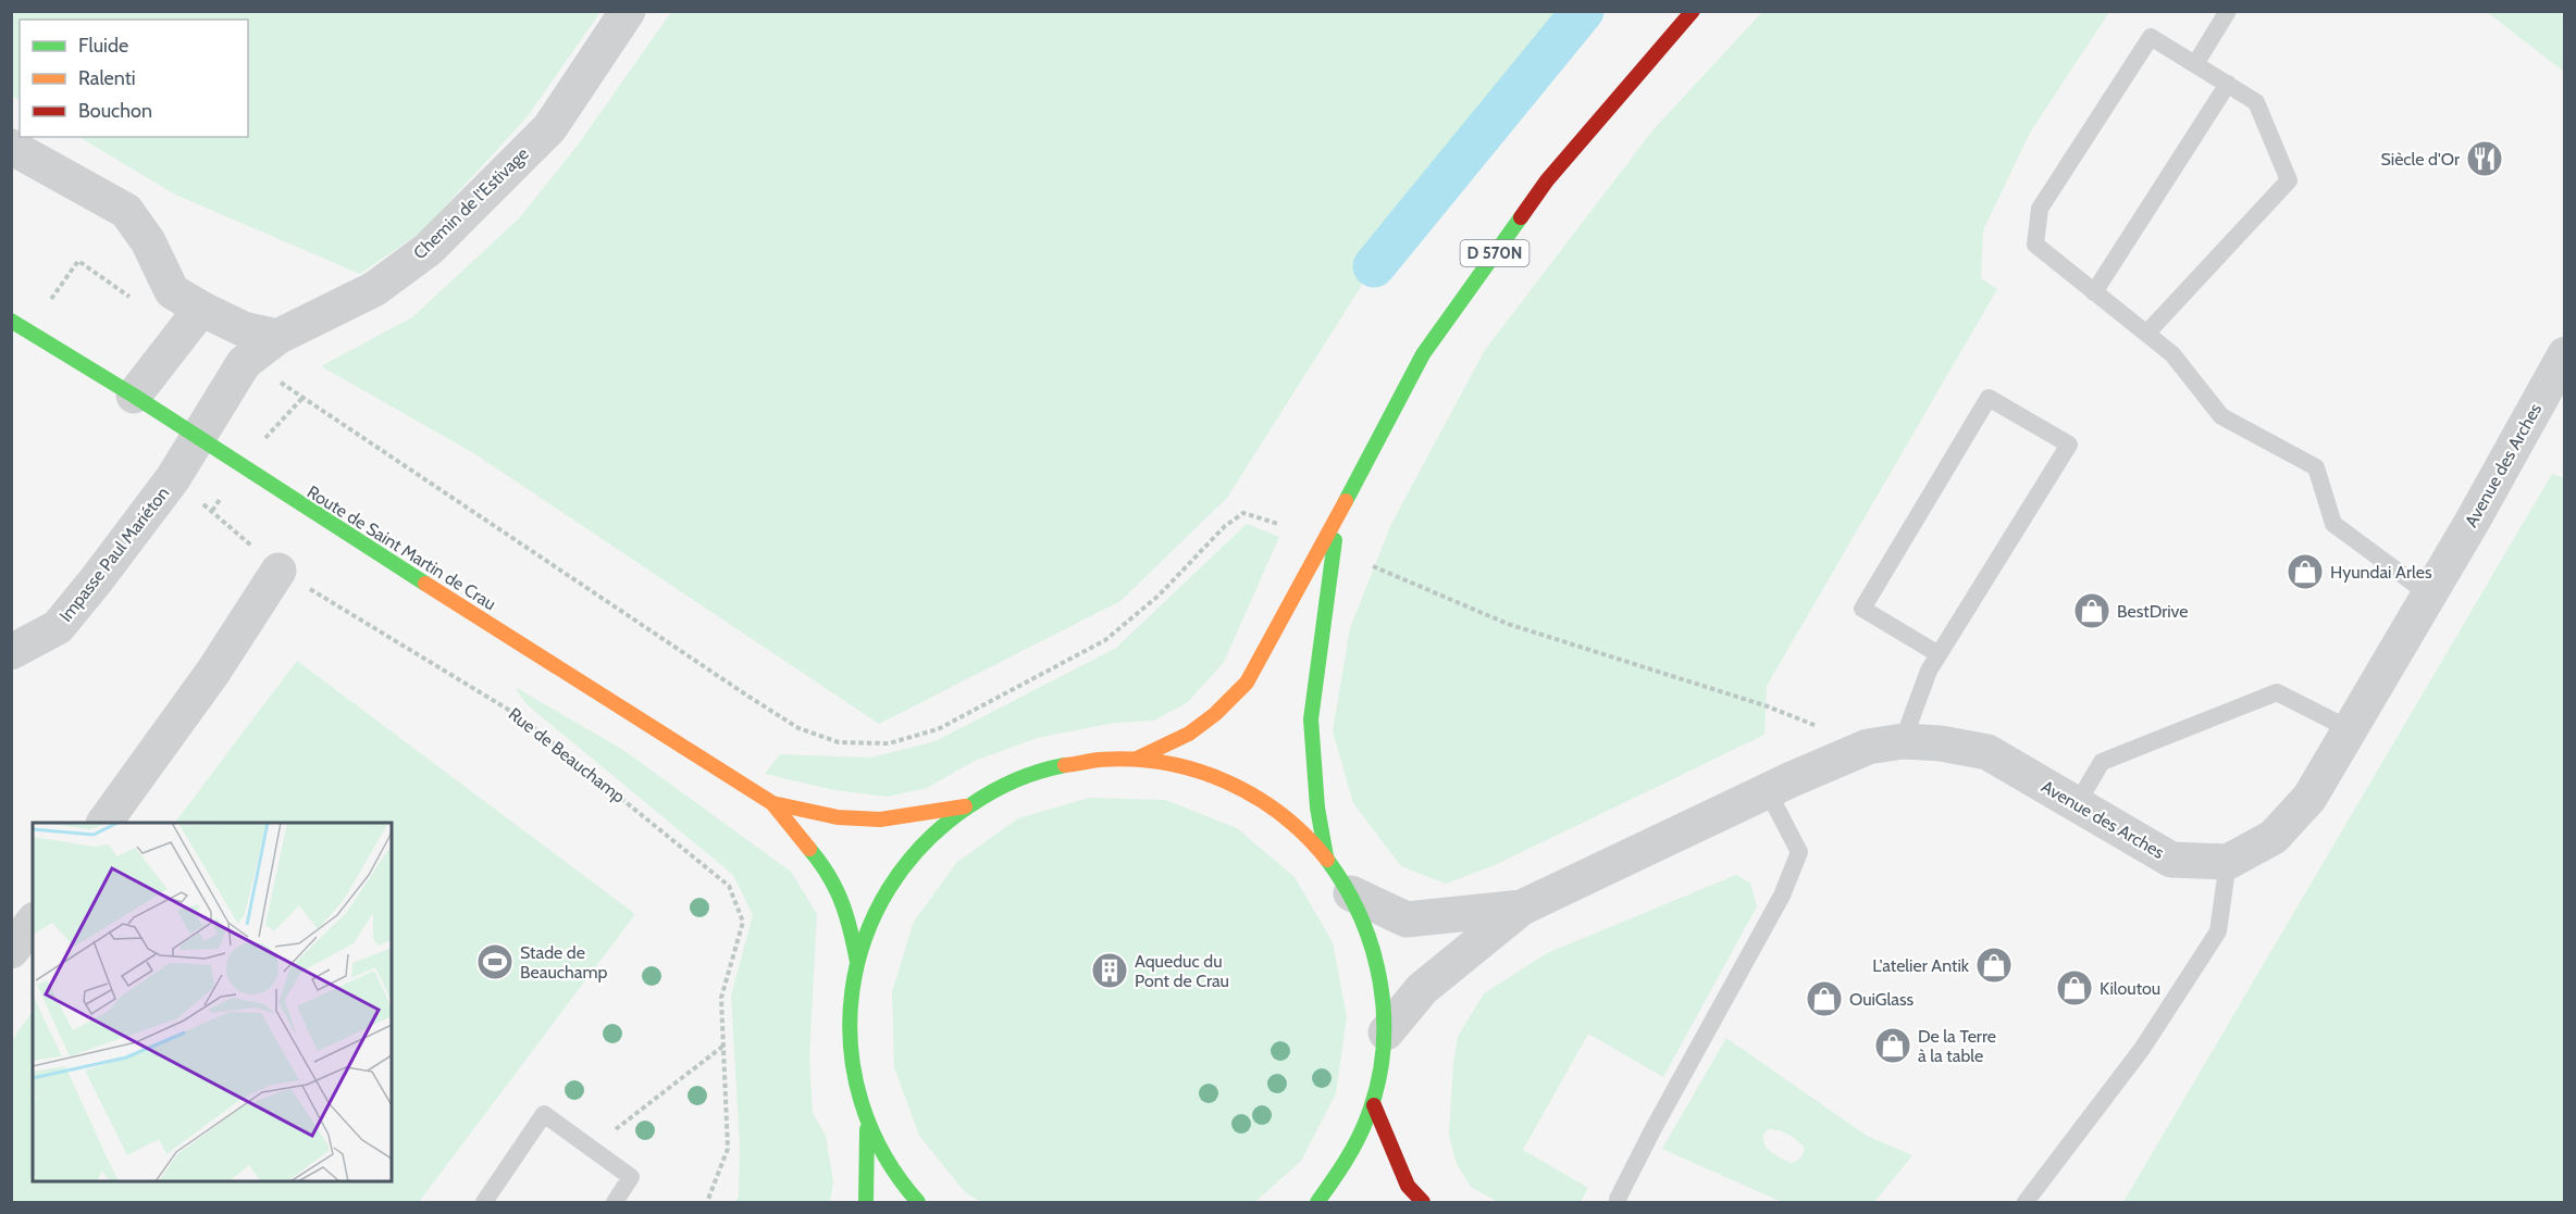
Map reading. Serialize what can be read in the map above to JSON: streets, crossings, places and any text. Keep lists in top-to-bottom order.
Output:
{
  "streets": {
    "main road": ["D 570N", "Route de Saint Martin de Crau"],
    "street": ["Chemin de l'Estivage", "Avenue des Arches", "Impasse Paul Mariéton"],
    "path": ["Rue de Beauchamp"]
  },
  "crossings": [
    ["Chemin de l'Estivage", "Impasse Paul Mariéton"],
    ["Route de Saint Martin de Crau", "Impasse Paul Mariéton"],
    ["Impasse Paul Mariéton", "Rue de Beauchamp"]
  ],
  "places": {
    "restaurant": ["Siècle d'Or"],
    "shop": [
      "Hyundai Arles",
      "BestDrive",
      "L'atelier Antik",
      "Kiloutou",
      "OuiGlass",
      "De la Terre à la table"
    ],
    "sports": ["Stade de Beauchamp"],
    "building": ["Aqueduc du Pont de Crau"]
  },
  "legend": ["Fluide", "Ralenti", "Bouchon"]
}
